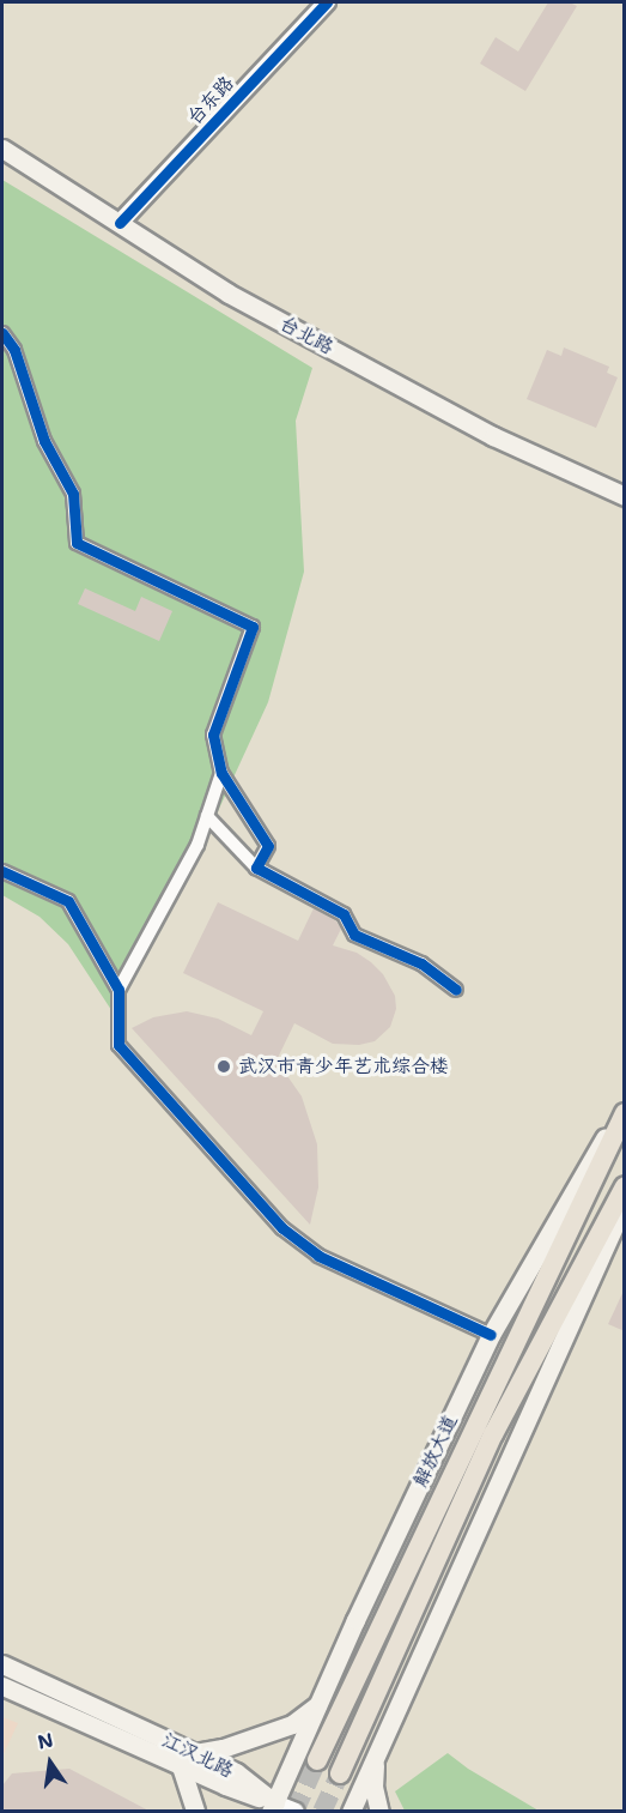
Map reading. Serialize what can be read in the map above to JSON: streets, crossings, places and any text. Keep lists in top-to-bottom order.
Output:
{
  "streets": {
    "main road": ["台北路", "解放大道", "江汉北路"],
    "street": ["台东路"]
  },
  "crossings": [
    ["台东路", "台北路"],
    ["解放大道", "江汉北路"]
  ],
  "places": ["武汉市青少年艺术综合楼"],
  "north": "top"
}
